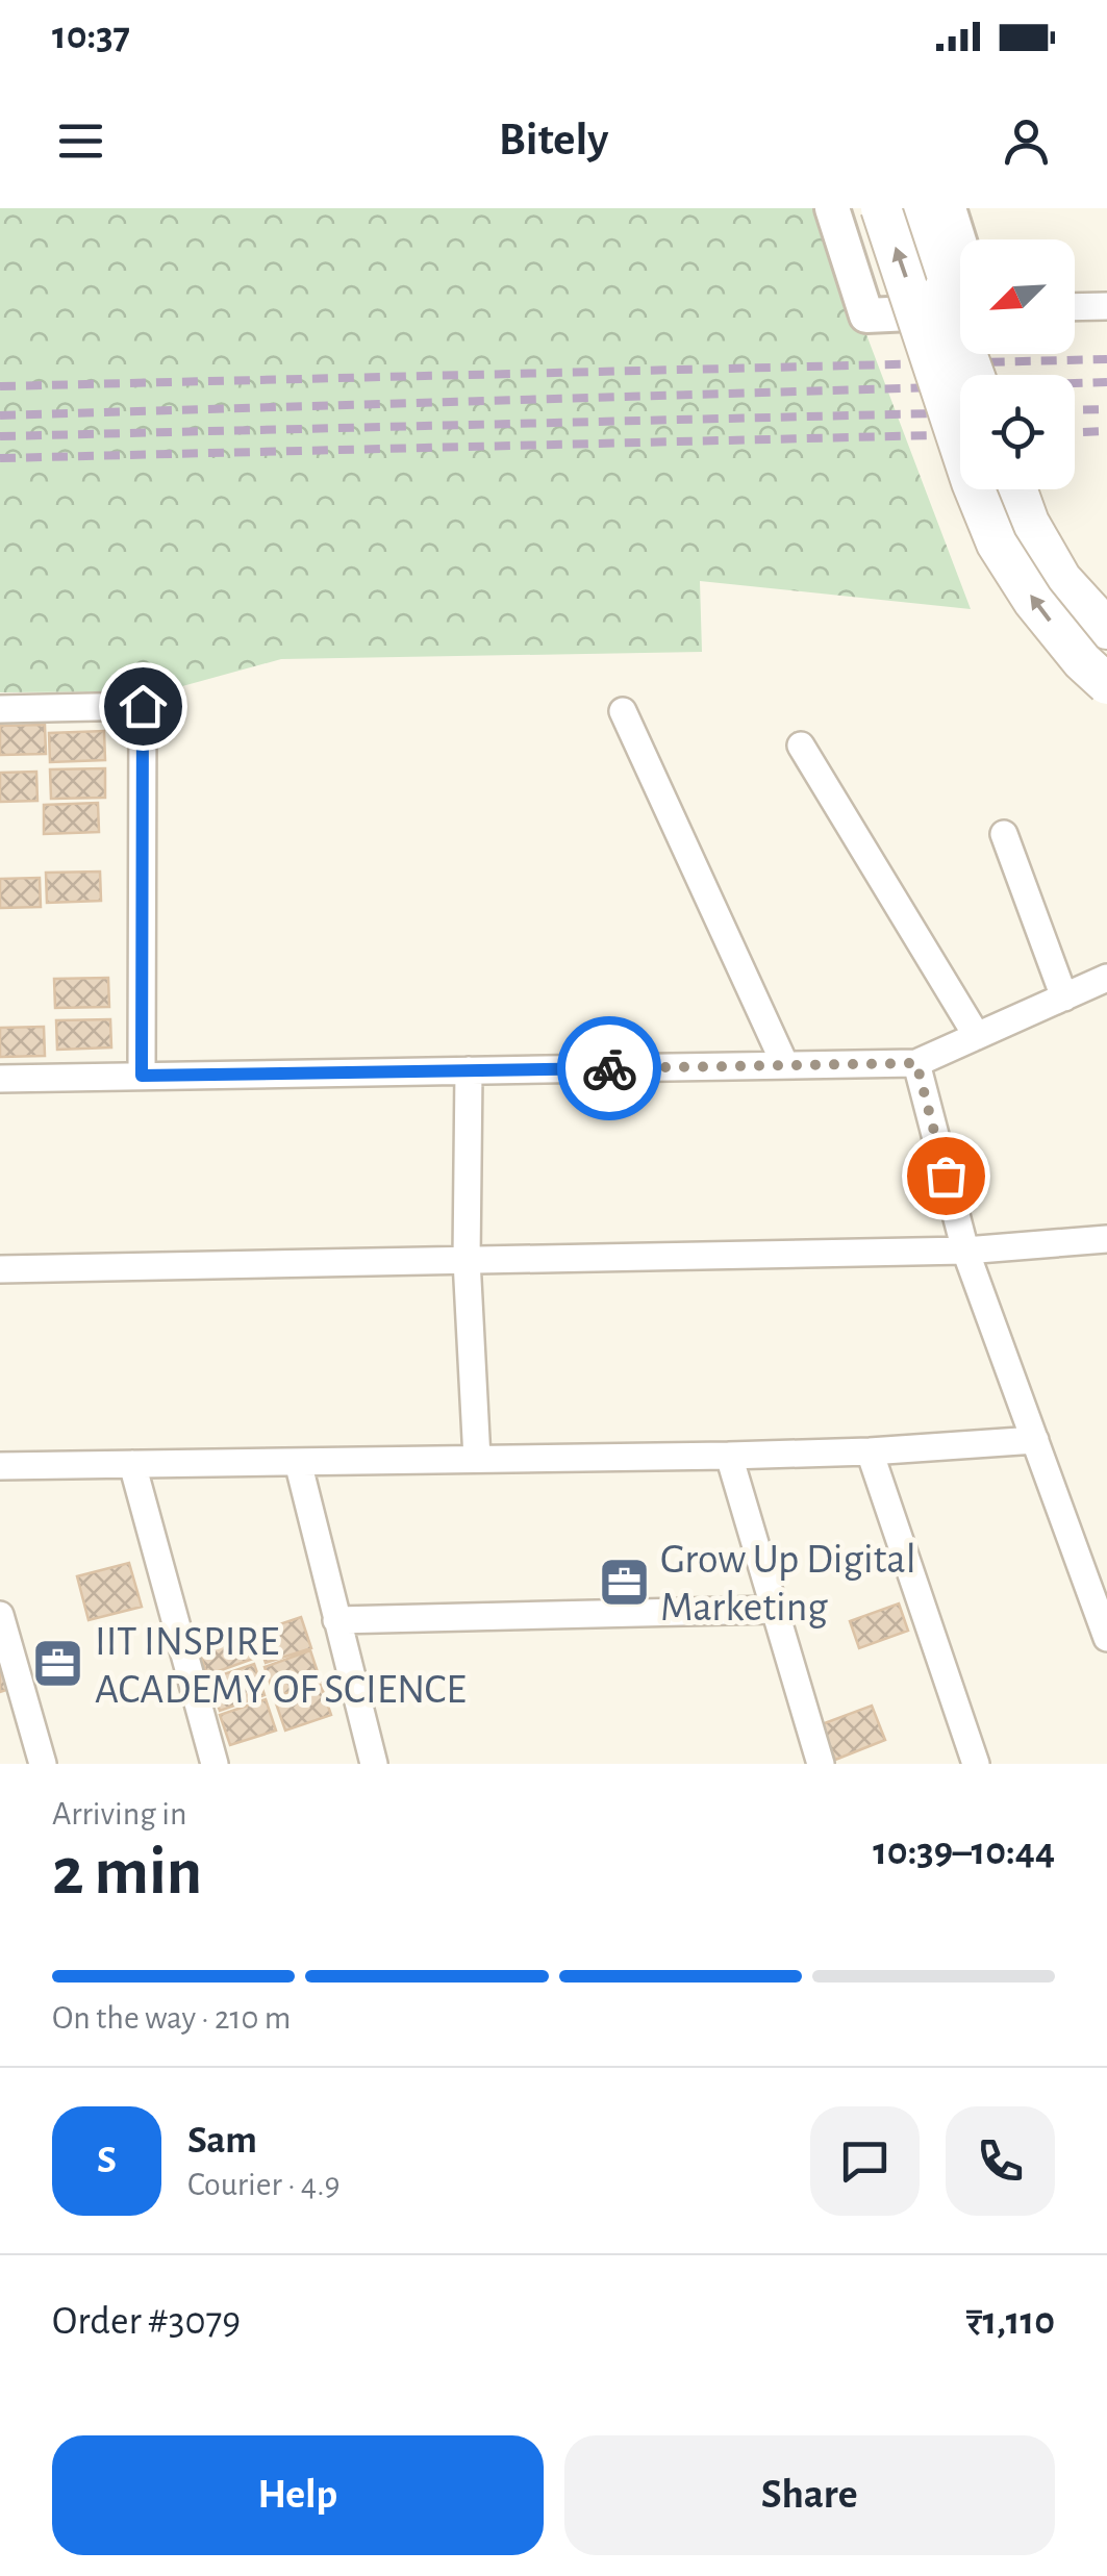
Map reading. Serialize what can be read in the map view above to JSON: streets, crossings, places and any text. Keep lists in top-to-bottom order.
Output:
{
  "places": {
    "office": ["Grow Up Digital Marketing", "IIT INSPIRE ACADEMY OF SCIENCE"]
  },
  "north": "bottom left",
  "page": {
    "status": "10:37",
    "header": "Bitely",
    "heading": ["2 min", "Arriving in", "10:39–10:44"],
    "panel": [
      "Sam",
      "Courier · 4.9",
      "Order #3079",
      "₹1,110"
    ],
    "bar": "On the way · 210 m",
    "round": "S",
    "buttons": ["Help", "Share"]
  }
}
